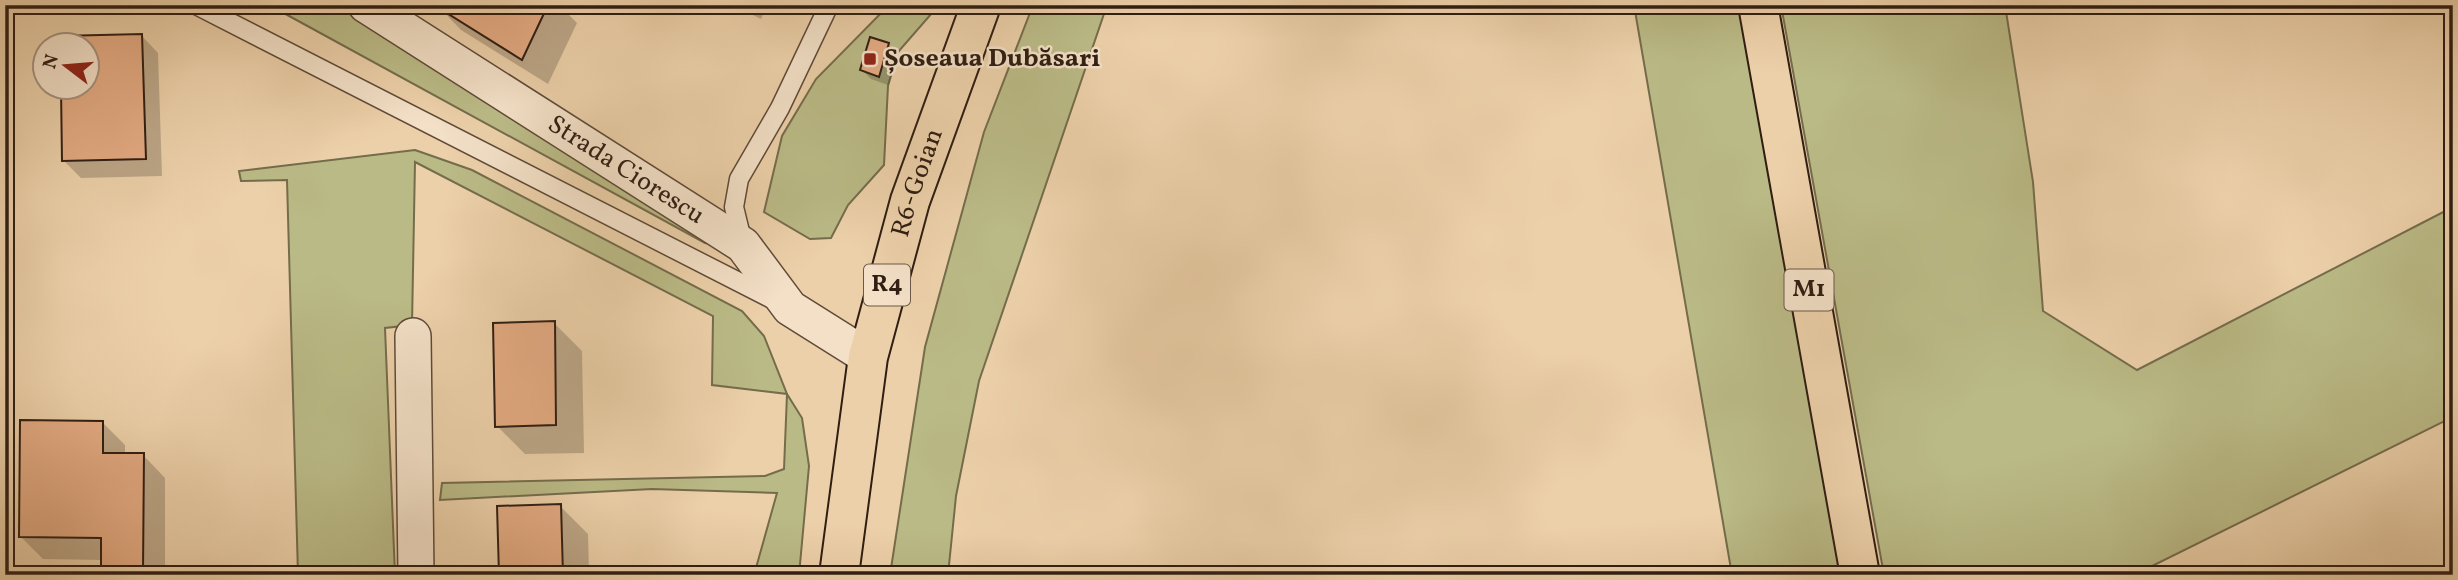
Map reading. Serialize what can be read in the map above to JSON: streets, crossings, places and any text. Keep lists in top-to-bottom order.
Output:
{
  "streets": {
    "main road": ["R6-Goian", "R4", "M1"],
    "street": ["Strada Ciorescu"]
  },
  "crossings": [
    ["Strada Ciorescu", "R6-Goian"]
  ],
  "places": {
    "transit": ["Șoseaua Dubăsari"]
  },
  "north": "left"
}
